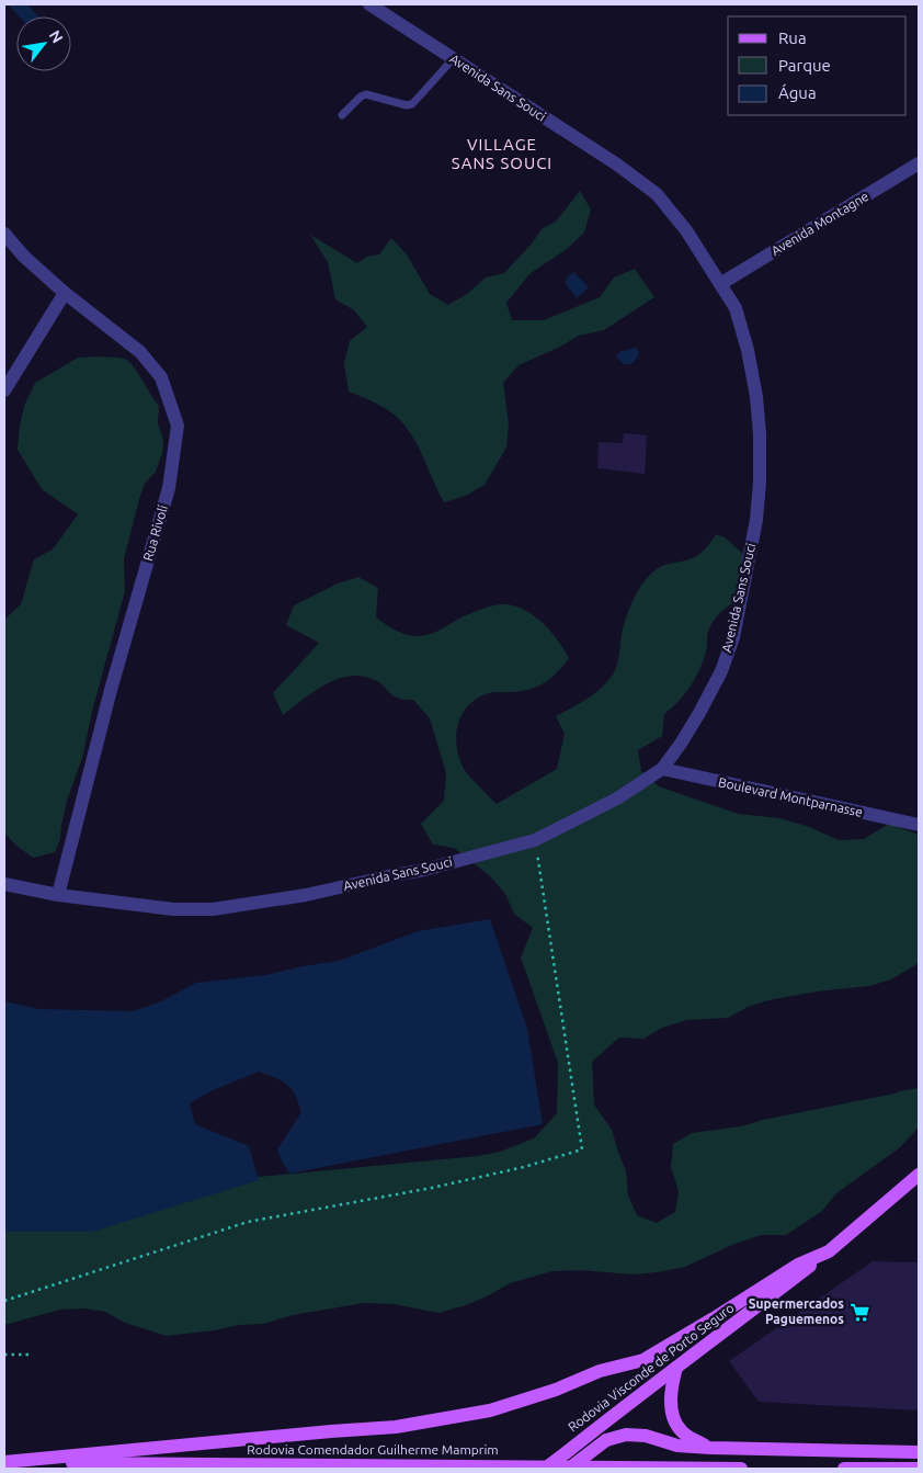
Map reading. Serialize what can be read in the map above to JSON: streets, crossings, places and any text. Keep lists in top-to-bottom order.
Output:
{
  "streets": {
    "main road": ["Rodovia Visconde de Porto Seguro", "Rodovia Comendador Guilherme Mamprim"],
    "street": [
      "Avenida Sans Souci",
      "Avenida Montagne",
      "Rua Rivoli",
      "Boulevard Montparnasse"
    ]
  },
  "crossings": [
    ["Avenida Sans Souci", "Avenida Montagne"],
    ["Avenida Sans Souci", "Rua Rivoli"],
    ["Avenida Sans Souci", "Boulevard Montparnasse"]
  ],
  "districts": ["VILLAGE SANS SOUCI"],
  "places": {
    "supermarket": ["Supermercados Paguemenos"]
  },
  "legend": ["Rua", "Parque", "Água"],
  "north": "top right"
}
